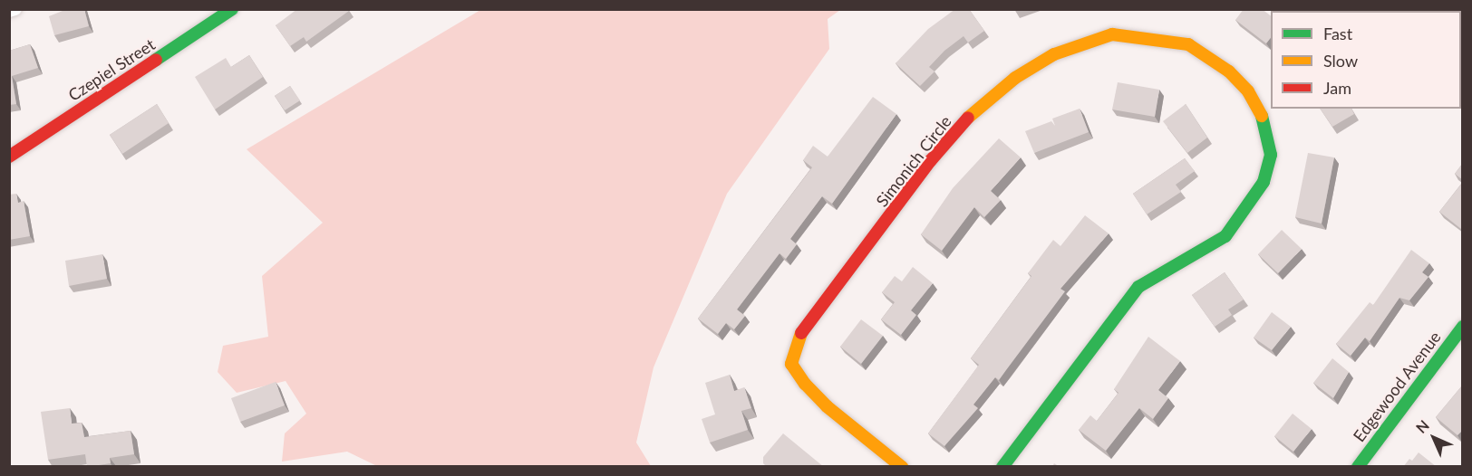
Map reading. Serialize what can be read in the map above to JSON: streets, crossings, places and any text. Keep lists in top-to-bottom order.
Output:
{
  "streets": {
    "street": ["Czepiel Street", "Simonich Circle", "Edgewood Avenue"]
  },
  "legend": ["Fast", "Slow", "Jam"],
  "north": "top left"
}
